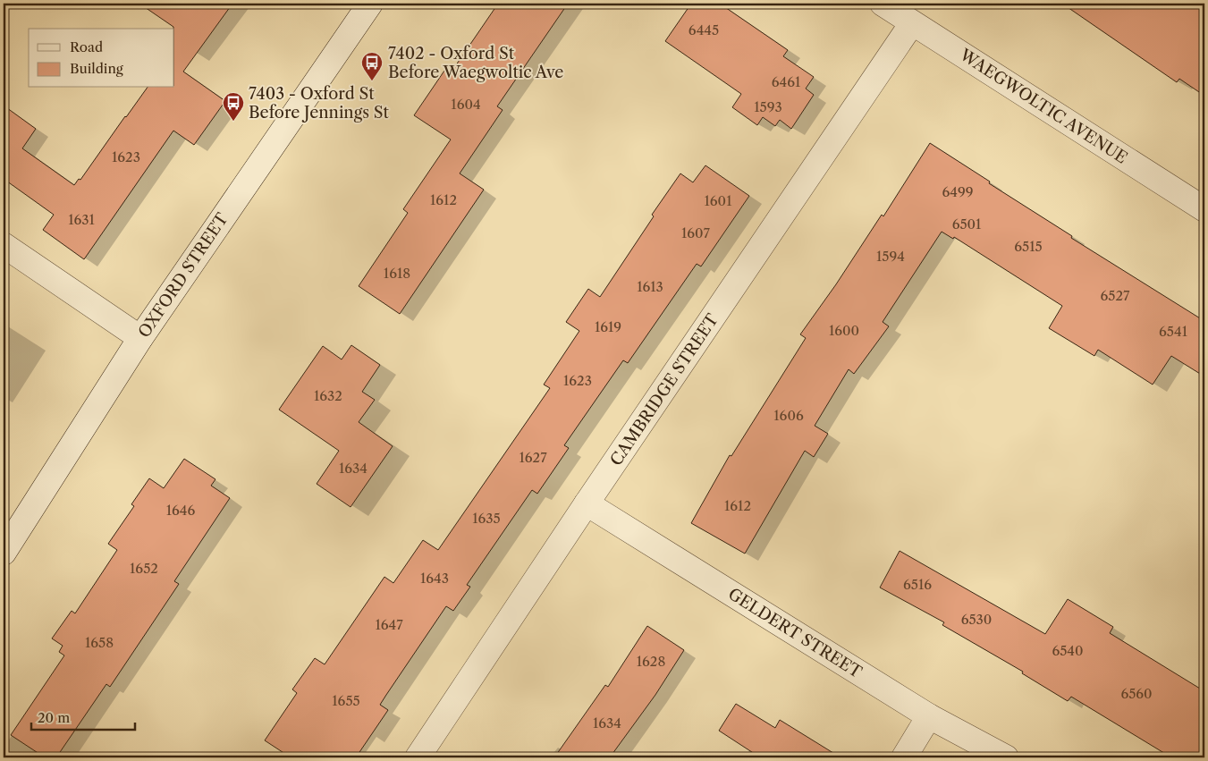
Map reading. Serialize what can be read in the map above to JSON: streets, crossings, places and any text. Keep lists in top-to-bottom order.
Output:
{
  "streets": {
    "street": [
      "WAEGWOLTIC AVENUE",
      "OXFORD STREET",
      "CAMBRIDGE STREET",
      "GELDERT STREET"
    ]
  },
  "crossings": [
    ["WAEGWOLTIC AVENUE", "CAMBRIDGE STREET"],
    ["CAMBRIDGE STREET", "GELDERT STREET"]
  ],
  "places": {
    "bus stop": ["7402 - Oxford St Before Waegwoltic Ave", "7403 - Oxford St Before Jennings St"]
  },
  "house_numbers": [
    "6445",
    "6461",
    "1604",
    "1593",
    "1623",
    "6499",
    "1612",
    "1601",
    "1631",
    "6501",
    "1607",
    "6515",
    "1594",
    "1618",
    "1613",
    "6527",
    "1619",
    "1600",
    "6541",
    "1623",
    "1632",
    "1606",
    "1627",
    "1634",
    "1612",
    "1646",
    "1635",
    "1652",
    "1643",
    "6516",
    "6530",
    "1647",
    "1658",
    "6540",
    "1628",
    "6560",
    "1655",
    "1634"
  ],
  "legend": ["Road", "Building"],
  "scale_bar": "20 m"
}
